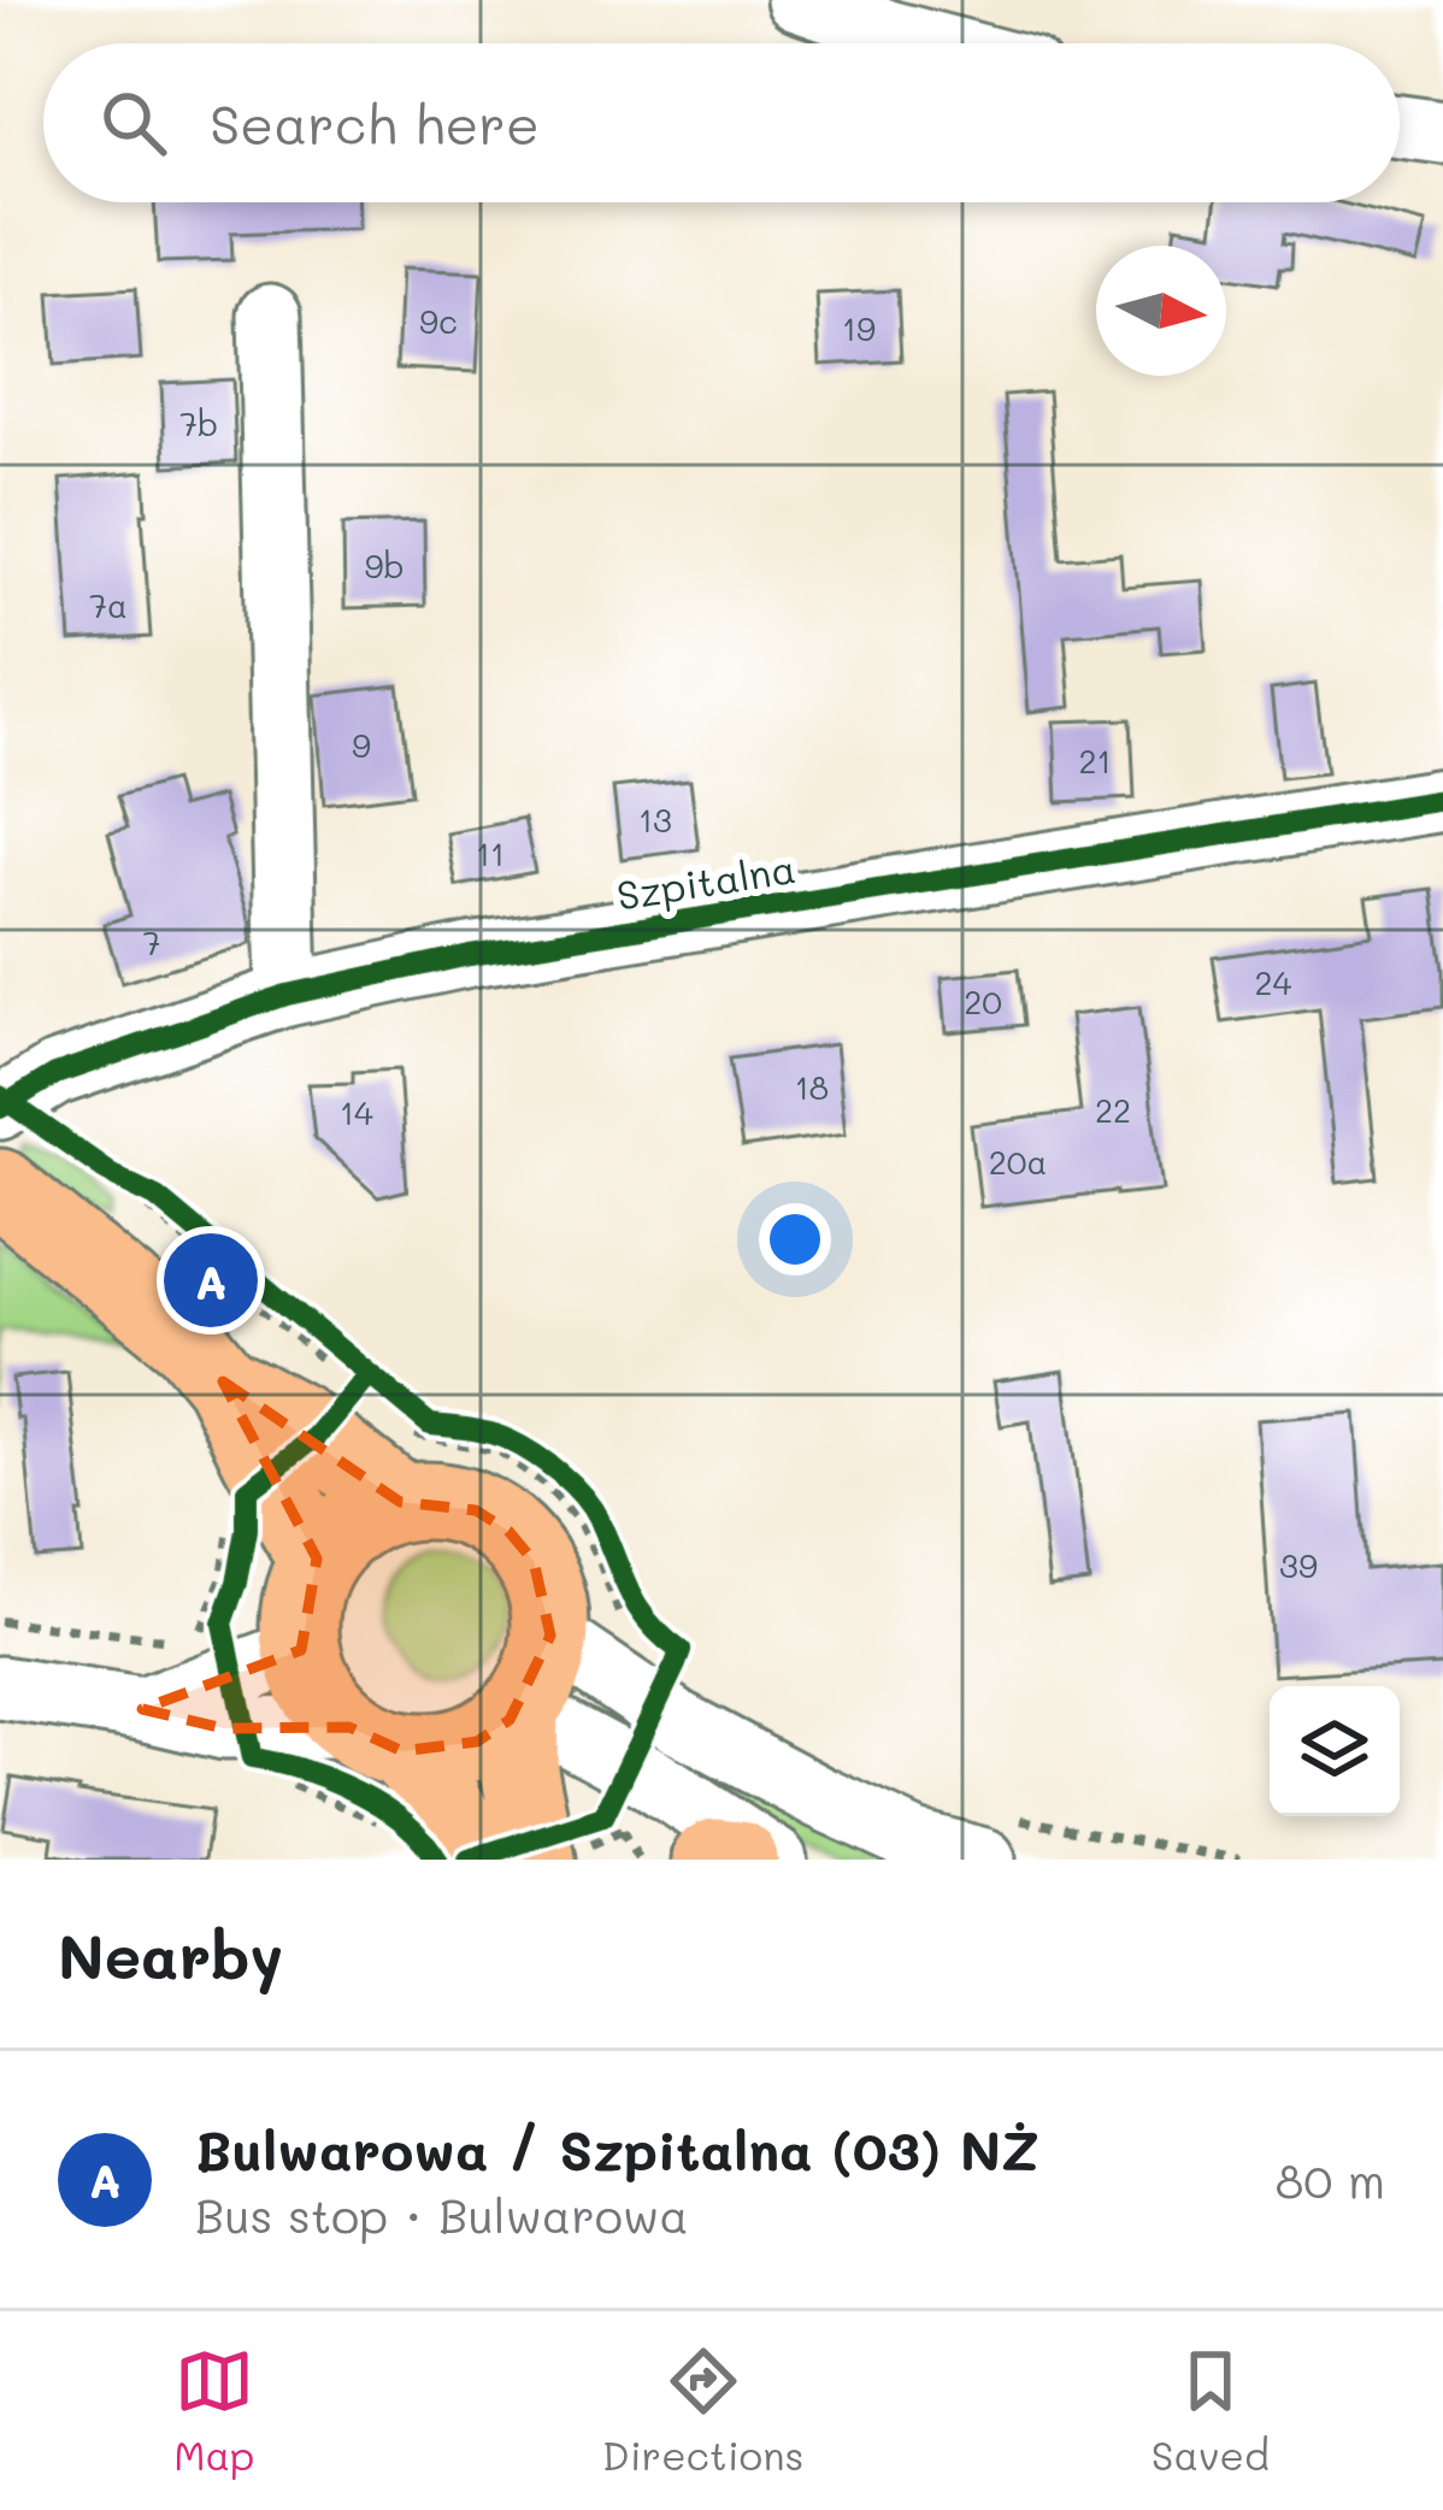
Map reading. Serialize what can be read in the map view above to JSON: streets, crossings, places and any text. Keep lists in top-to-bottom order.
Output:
{
  "streets": {
    "street": ["Szpitalna"]
  },
  "house_numbers": [
    "9c",
    "19",
    "7b",
    "9b",
    "7a",
    "9",
    "21",
    "13",
    "11",
    "7",
    "24",
    "20",
    "18",
    "22",
    "14",
    "20a",
    "39"
  ],
  "north": "right",
  "page": {
    "search": "Search here",
    "pins": "A",
    "heading": "Nearby",
    "list": [
      {
        "mark": "A",
        "name": "Bulwarowa / Szpitalna (03) NŻ",
        "note": "Bus stop · Bulwarowa",
        "value": "80 m"
      }
    ],
    "nav": ["Map", "Directions", "Saved"]
  }
}
